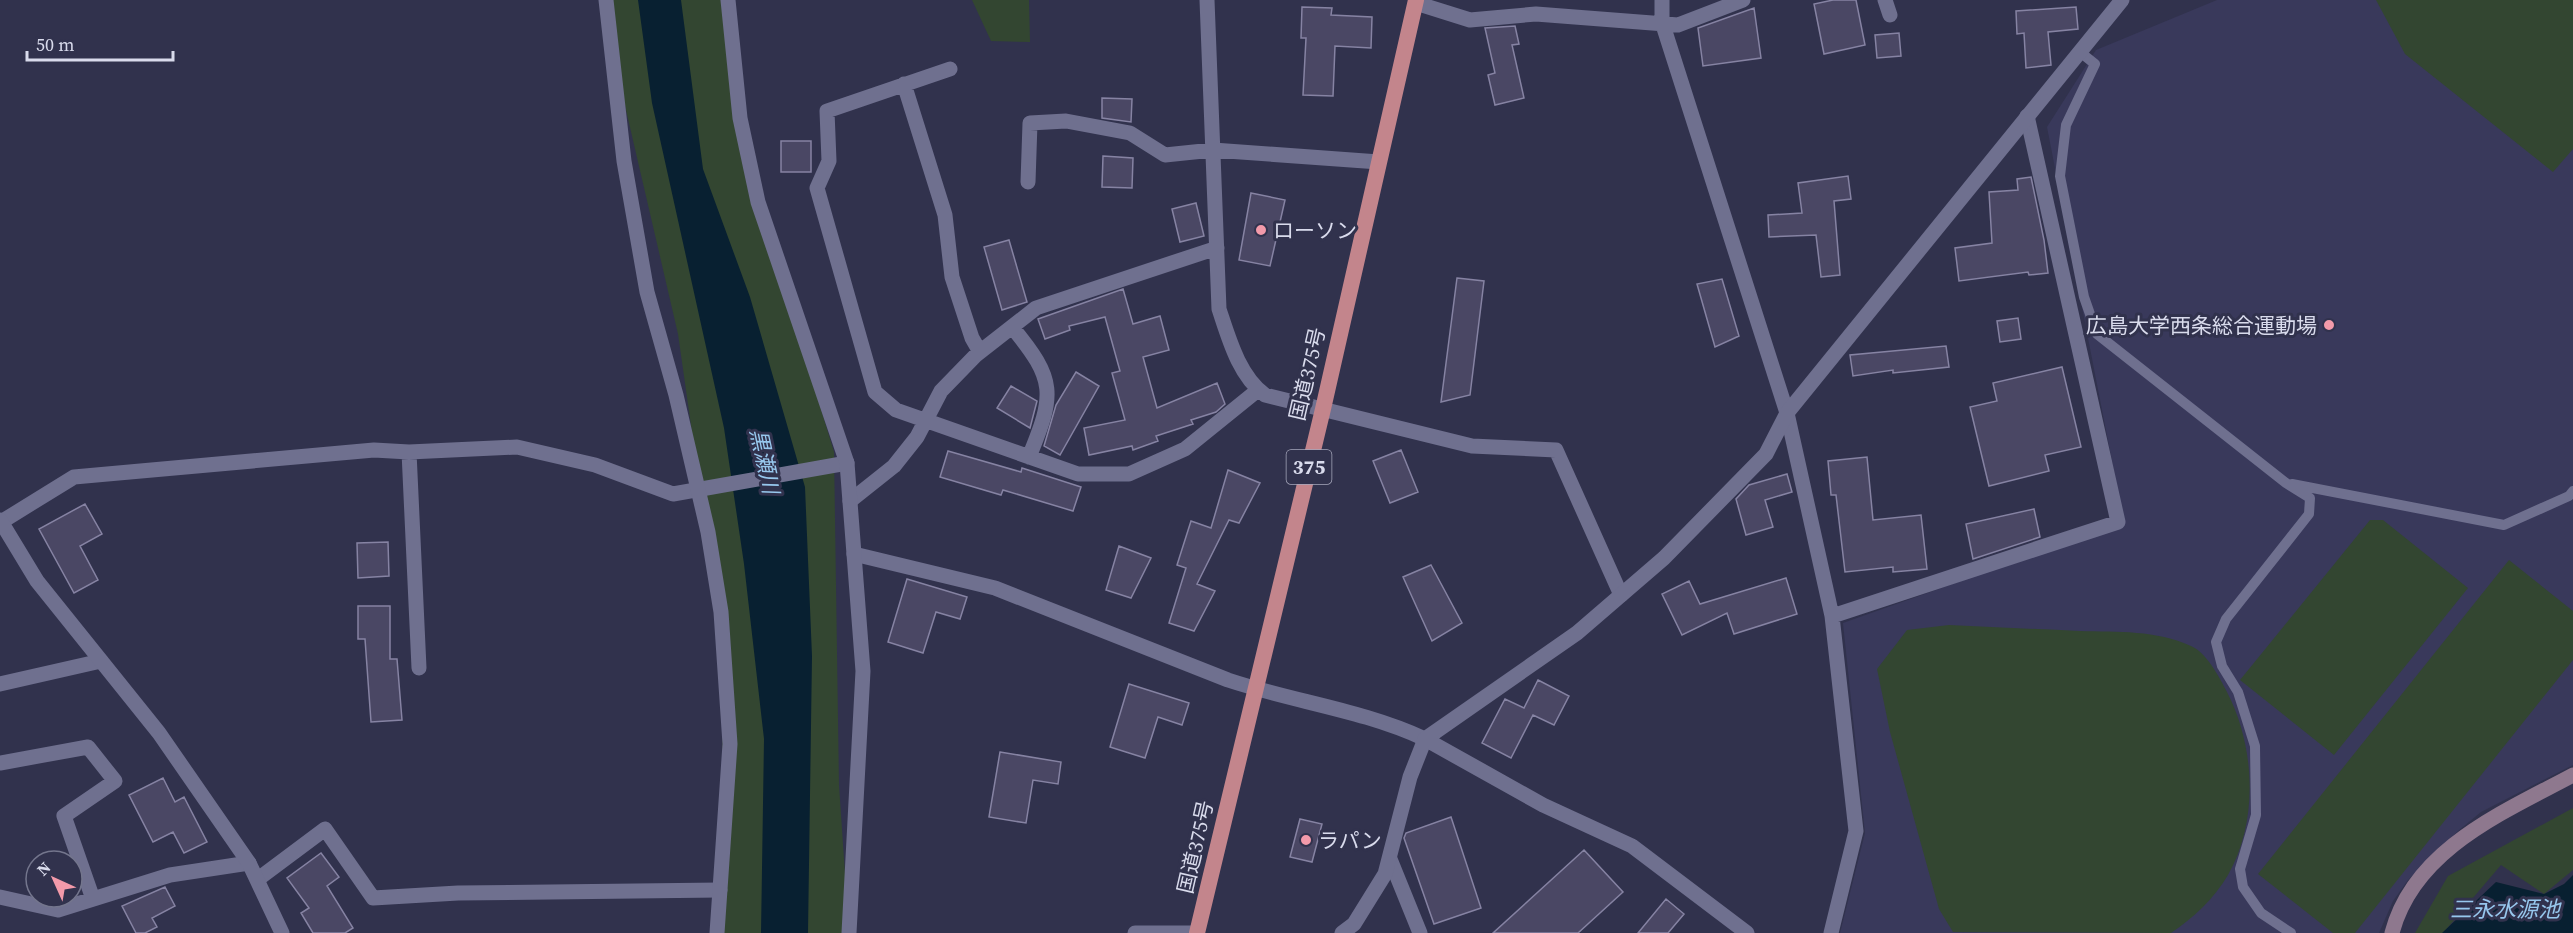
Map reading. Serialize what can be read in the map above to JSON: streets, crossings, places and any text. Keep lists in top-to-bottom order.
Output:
{
  "streets": {
    "highway": ["国道375号", "375"]
  },
  "water": ["黒瀬川", "三永水源池"],
  "places": ["ローソン", "広島大学西条総合運動場", "ラパン"],
  "scale_bar": "50 m",
  "north": "top left"
}
